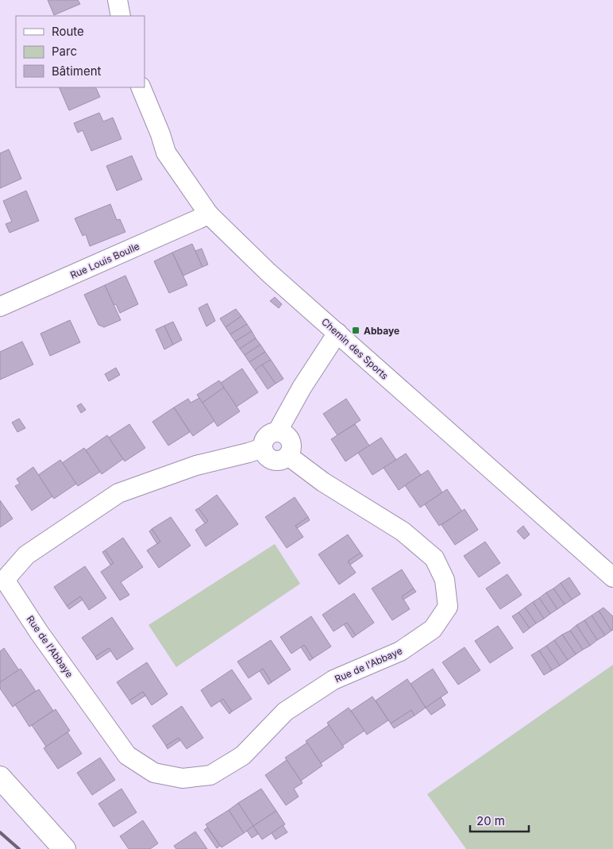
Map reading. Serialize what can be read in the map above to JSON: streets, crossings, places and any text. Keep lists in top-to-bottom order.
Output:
{
  "streets": {
    "street": ["Rue Louis Boulle", "Chemin des Sports", "Rue de l'Abbaye"]
  },
  "crossings": [
    ["Rue Louis Boulle", "Chemin des Sports"]
  ],
  "places": {
    "transit": ["Abbaye"]
  },
  "legend": ["Route", "Parc", "Bâtiment"],
  "scale_bar": "20 m"
}
